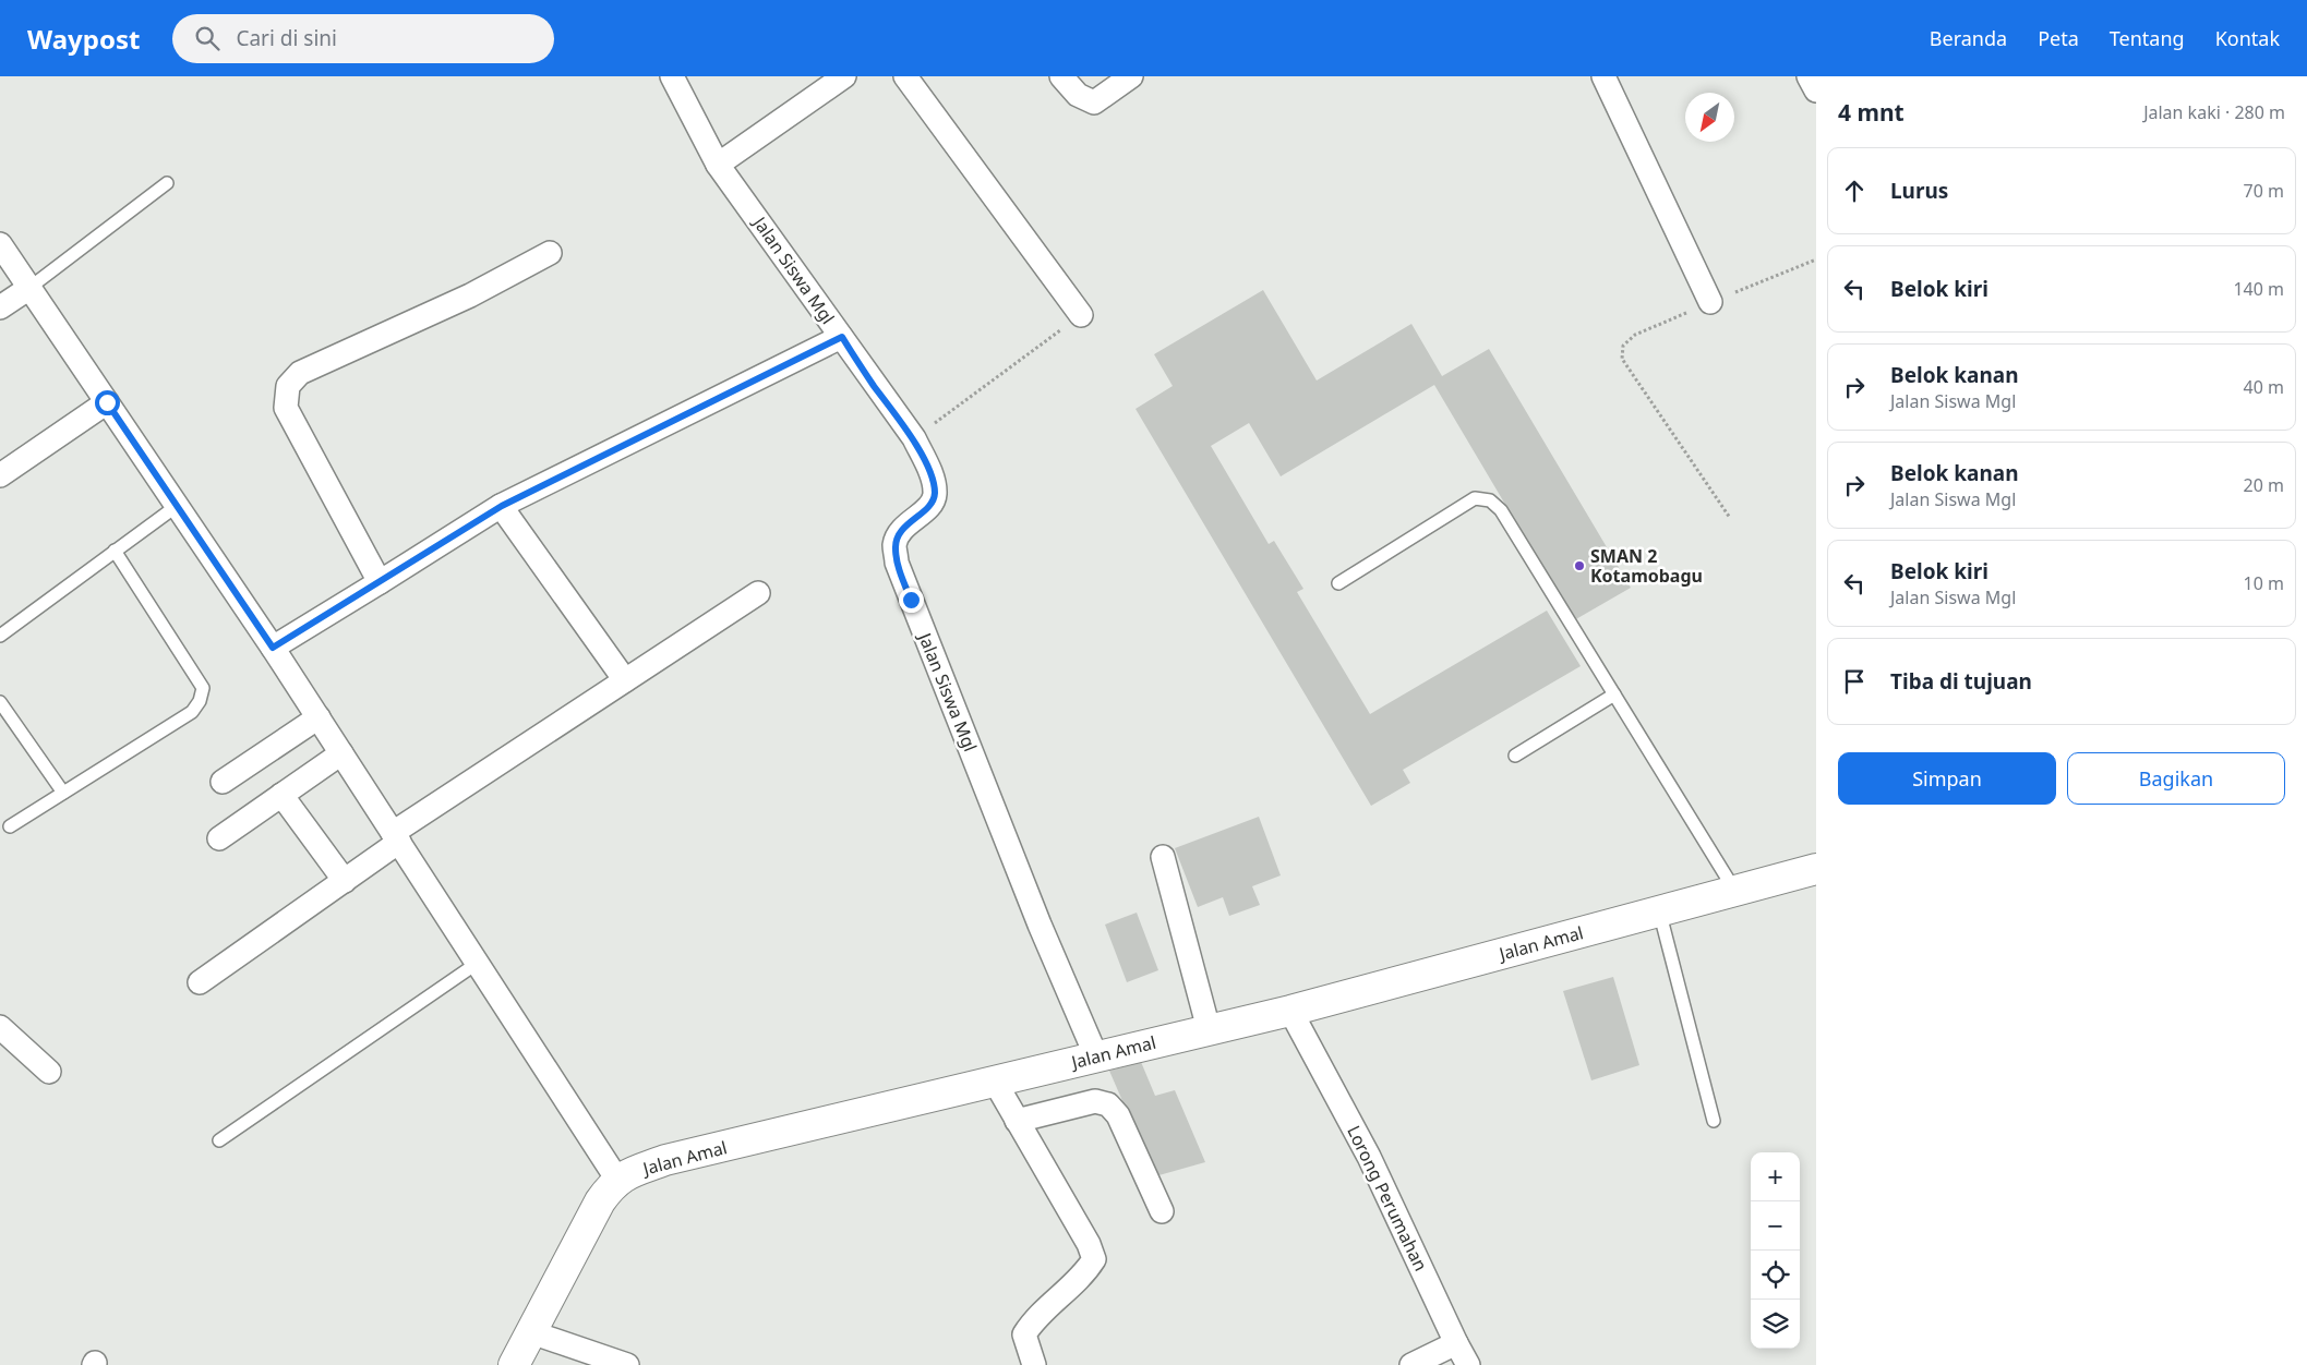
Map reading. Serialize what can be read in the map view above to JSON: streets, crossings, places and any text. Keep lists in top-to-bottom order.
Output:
{
  "streets": {
    "street": ["Jalan Siswa Mgl", "Jalan Amal", "Lorong Perumahan"]
  },
  "crossings": [
    ["Jalan Siswa Mgl", "Jalan Amal"],
    ["Jalan Amal", "Lorong Perumahan"]
  ],
  "places": ["SMAN 2 Kotamobagu"],
  "north": "bottom left",
  "page": {
    "header": "Waypost",
    "search": "Cari di sini",
    "nav": [
      "Beranda",
      "Peta",
      "Tentang",
      "Kontak"
    ],
    "heading": ["4 mnt", "Jalan kaki · 280 m"],
    "list": [
      ["Lurus", "70 m"],
      ["Belok kiri", "140 m"],
      ["Belok kanan", "Jalan Siswa Mgl", "40 m"],
      ["Belok kanan", "Jalan Siswa Mgl", "20 m"],
      ["Belok kiri", "Jalan Siswa Mgl", "10 m"],
      "Tiba di tujuan"
    ],
    "buttons": ["Simpan", "Bagikan"],
    "map_buttons": ["+", "−"]
  }
}
